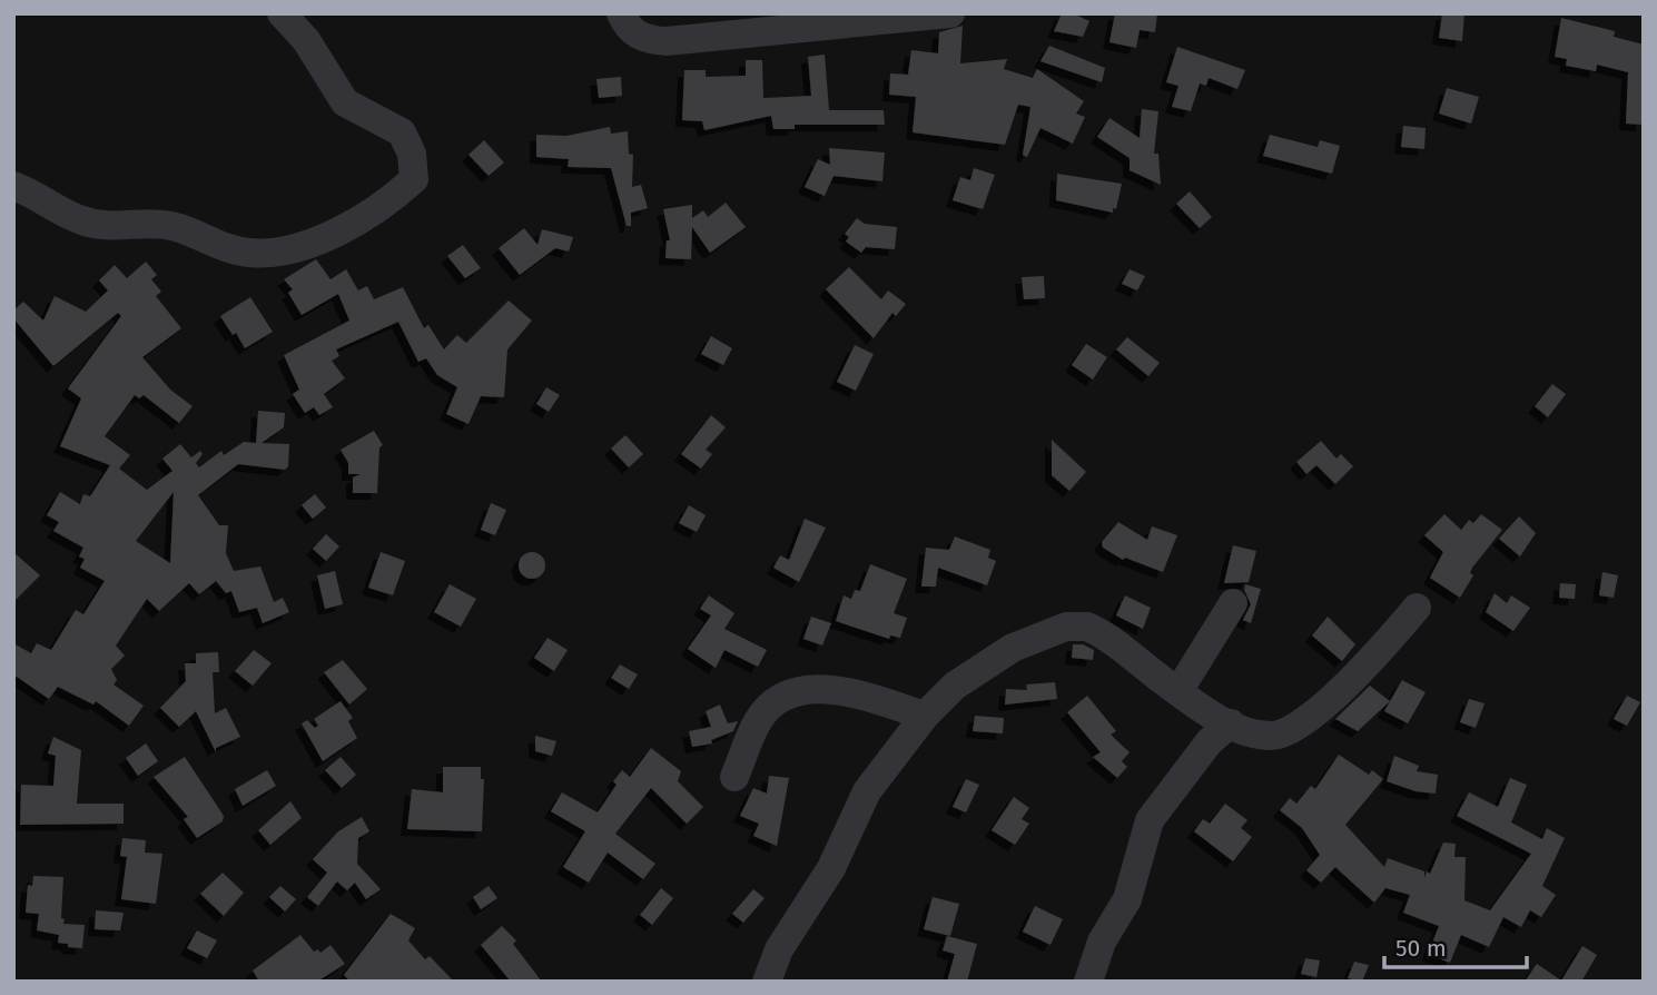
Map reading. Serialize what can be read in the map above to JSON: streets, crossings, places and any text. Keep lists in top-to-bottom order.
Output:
{
  "scale_bar": "50 m"
}
